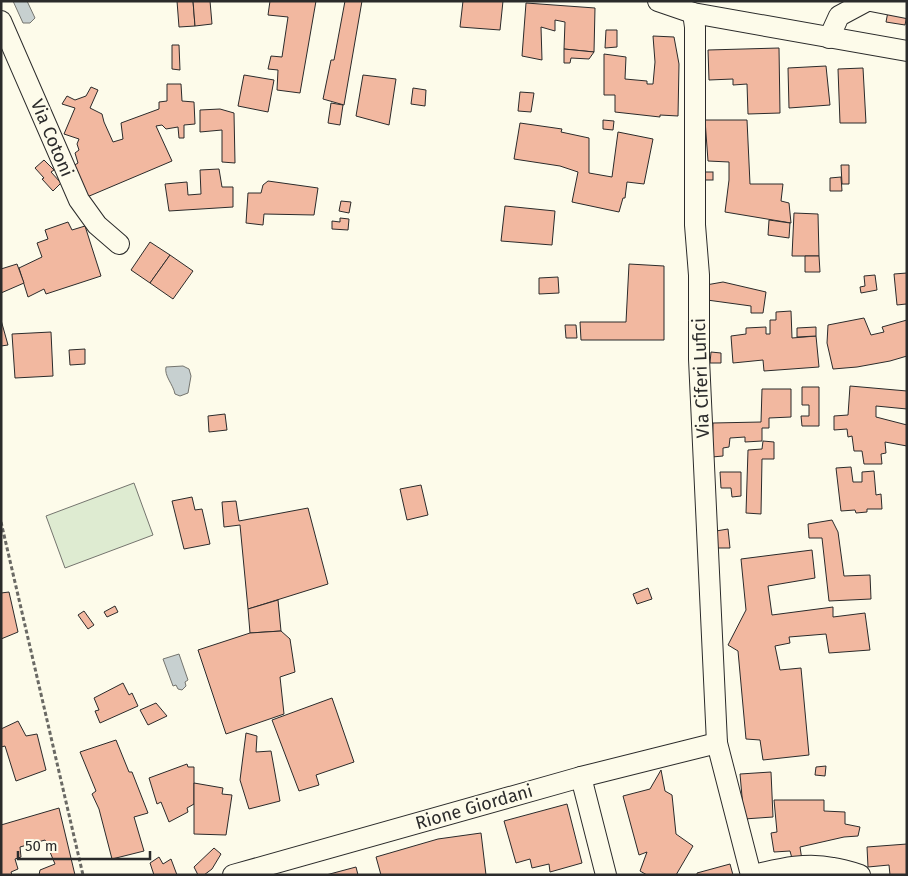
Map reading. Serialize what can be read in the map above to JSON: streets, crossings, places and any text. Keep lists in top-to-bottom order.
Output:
{
  "streets": {
    "street": ["Via Cotoni", "Via Ciferi Lufici", "Rione Giordani"]
  },
  "crossings": [
    ["Via Ciferi Lufici", "Rione Giordani"]
  ],
  "scale_bar": "50 m"
}
